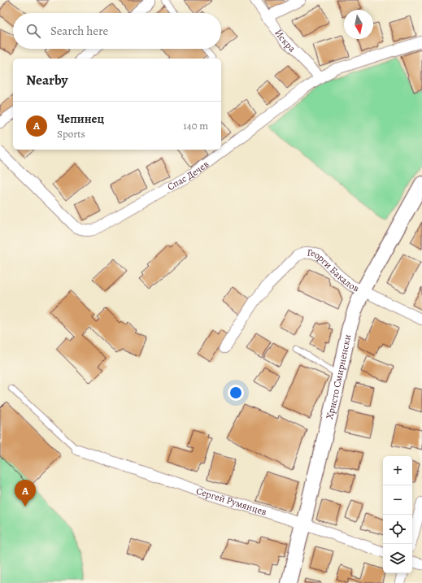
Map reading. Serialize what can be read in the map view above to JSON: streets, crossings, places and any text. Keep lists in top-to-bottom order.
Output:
{
  "streets": {
    "street": [
      "Искра",
      "Спас Дечев",
      "Георги Бакалов",
      "Христо Смирненски",
      "Сергей Румянцев"
    ]
  },
  "crossings": [
    ["Искра", "Спас Дечев"],
    ["Георги Бакалов", "Христо Смирненски"],
    ["Христо Смирненски", "Сергей Румянцев"]
  ],
  "north": "bottom",
  "page": {
    "search": "Search here",
    "heading": "Nearby",
    "list": [
      {
        "mark": "A",
        "name": "Чепинец",
        "note": "Sports",
        "value": "140 m"
      }
    ],
    "map_buttons": ["+", "−"],
    "pins": "A"
  }
}
